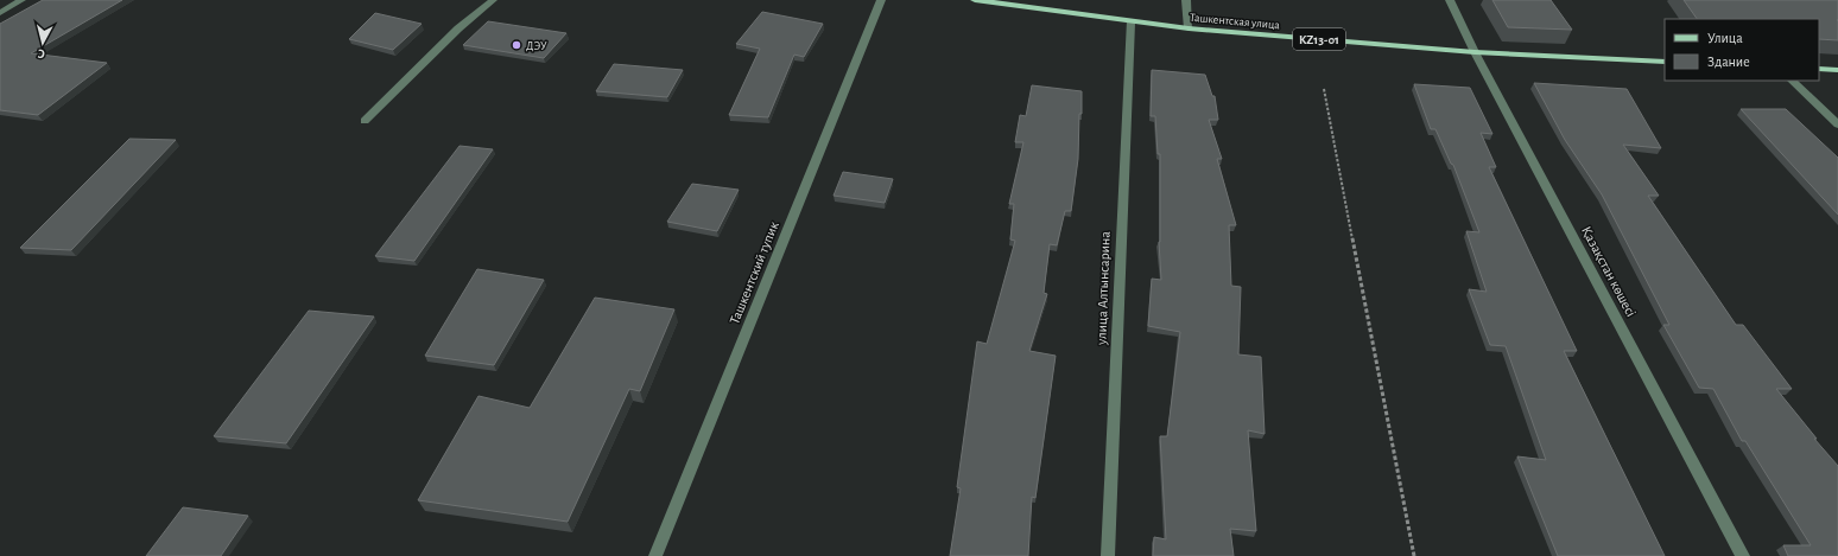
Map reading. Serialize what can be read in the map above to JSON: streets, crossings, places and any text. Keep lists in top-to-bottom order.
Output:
{
  "streets": {
    "main road": ["Ташкентская улица", "KZ13-01"],
    "street": ["Қазақстан көшесі", "Ташкентский тупик", "улица Алтынсарина"]
  },
  "crossings": [
    ["Ташкентская улица", "Қазақстан көшесі"],
    ["Ташкентская улица", "улица Алтынсарина"]
  ],
  "places": ["ДЭУ"],
  "legend": ["Улица", "Здание"],
  "north": "bottom"
}
